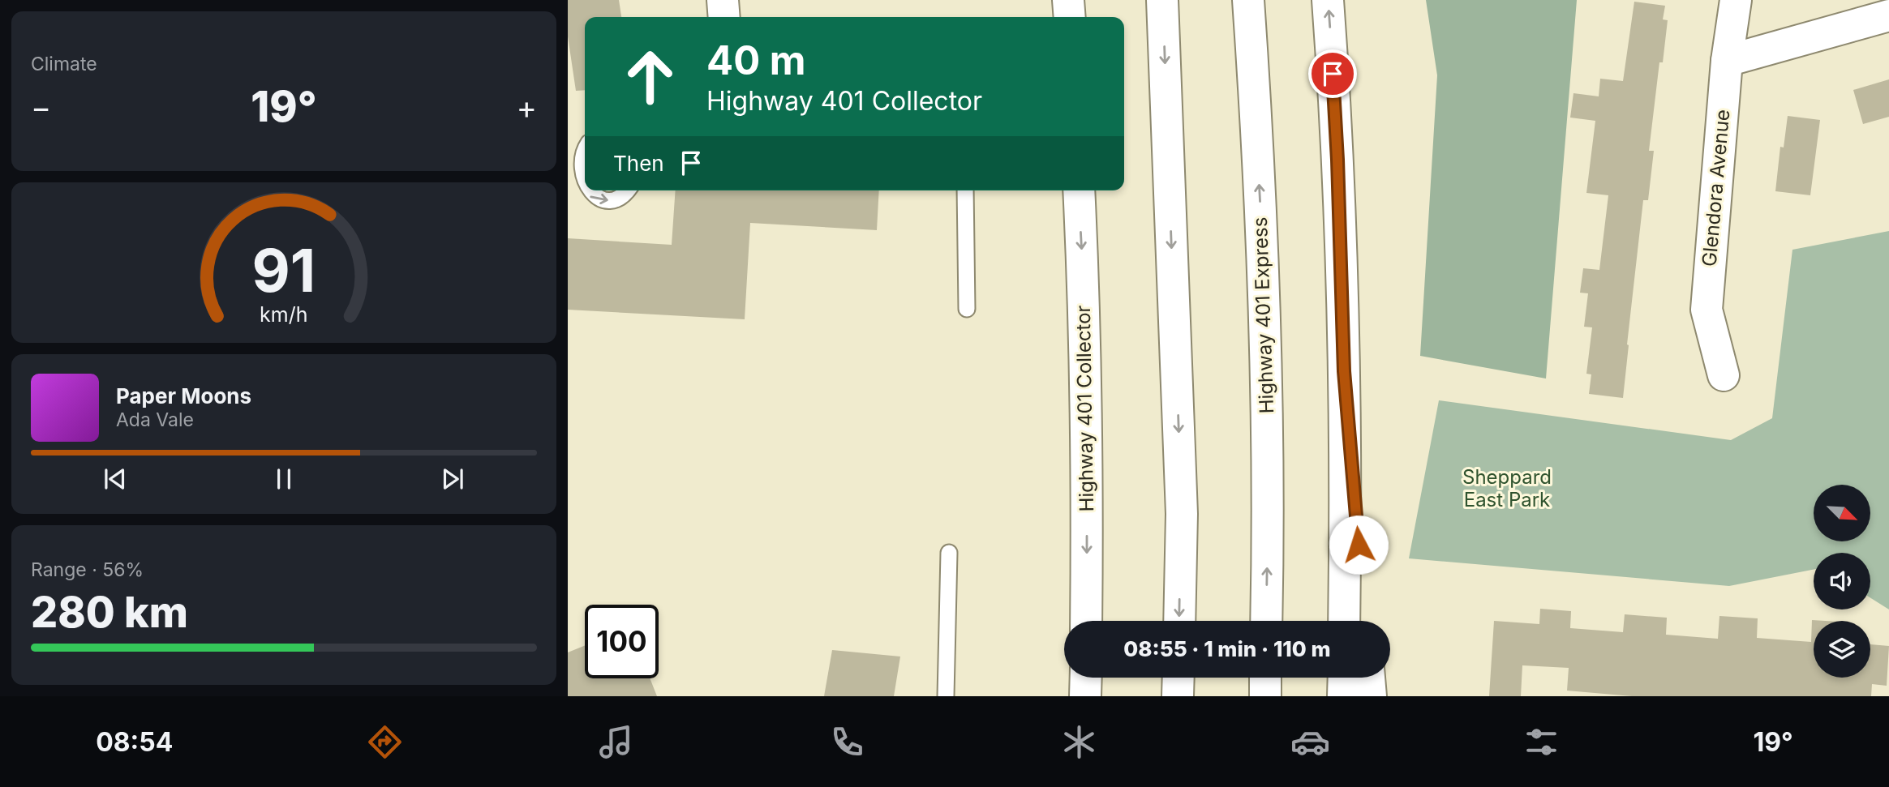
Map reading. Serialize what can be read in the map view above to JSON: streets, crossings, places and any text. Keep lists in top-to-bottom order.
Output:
{
  "streets": {
    "main road": ["Glendora Avenue", "Highway 401 Express", "Highway 401 Collector"]
  },
  "parks": ["Sheppard East Park"],
  "north": "bottom right",
  "page": {
    "tile": [
      "Climate",
      ["Range · 56%", "280 km"]
    ],
    "turn": ["40 m", "Highway 401 Collector"],
    "heat": ["−", "19°", "+"],
    "then": "Then",
    "song": ["Paper Moons", "Ada Vale"],
    "limit": "100",
    "trip": "08:55 · 1 min · 110 m",
    "tabs": ["08:54", "19°"],
    "gauge": ["91", "km/h"]
  }
}
